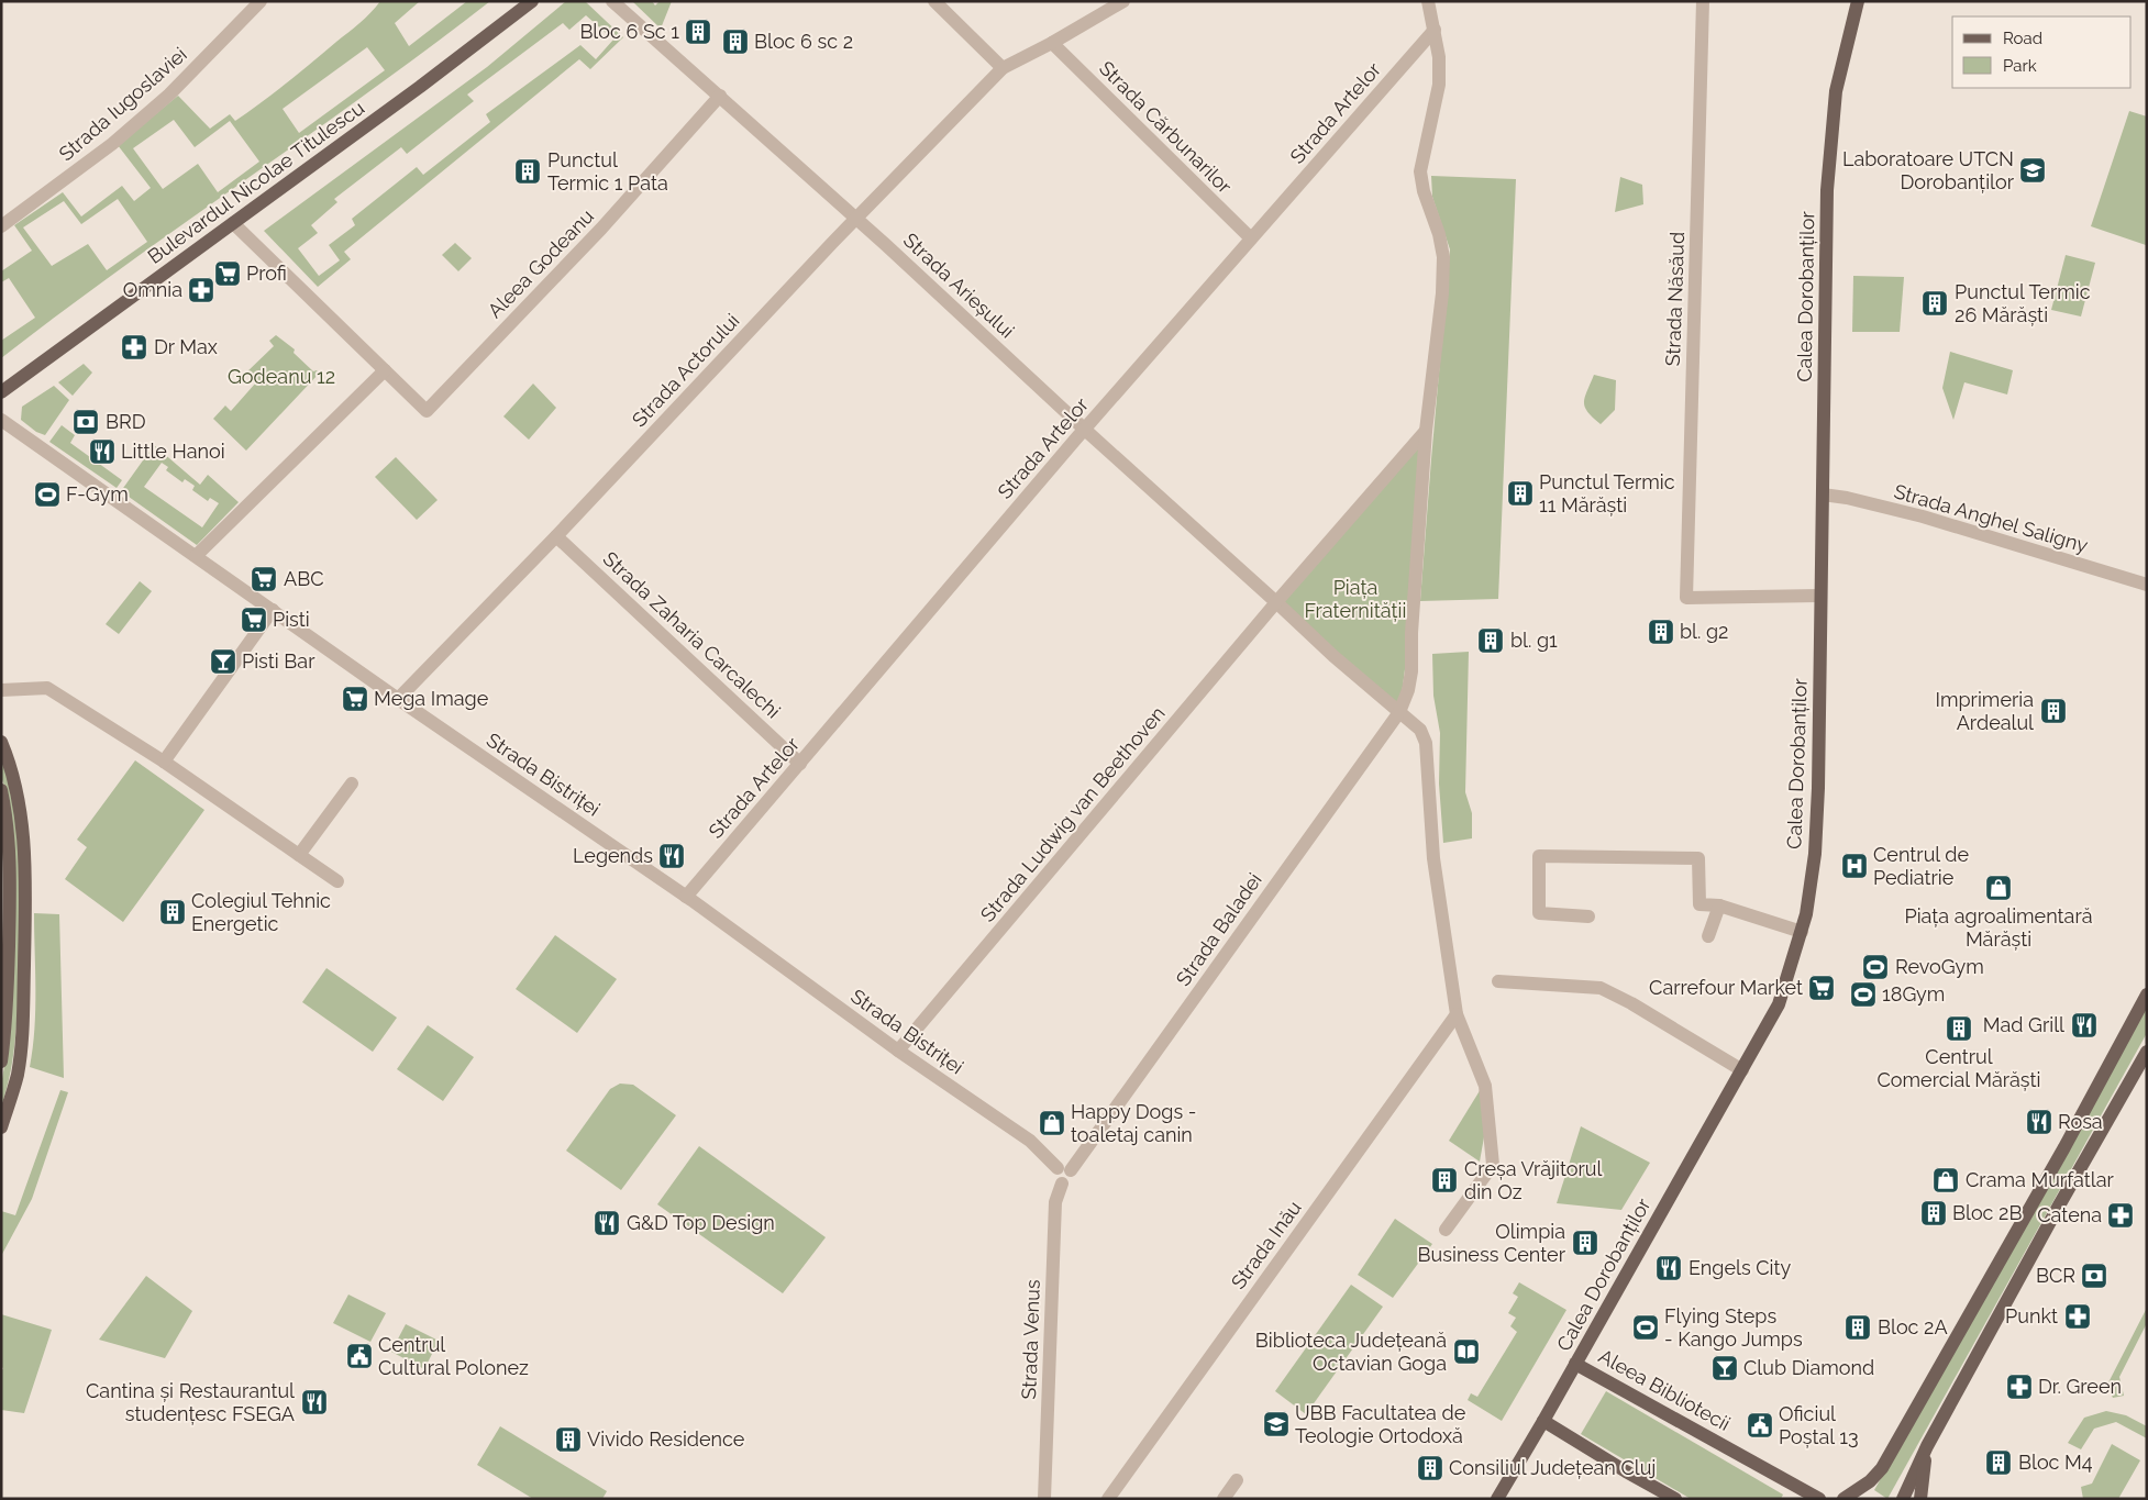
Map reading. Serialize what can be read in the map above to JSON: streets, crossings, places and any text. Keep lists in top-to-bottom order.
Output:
{
  "streets": {
    "main road": ["Bulevardul Nicolae Titulescu", "Calea Dorobanților", "Aleea Bibliotecii"],
    "street": [
      "Strada Iugoslaviei",
      "Strada Artelor",
      "Strada Cărbunarilor",
      "Aleea Godeanu",
      "Strada Arieșului",
      "Strada Năsăud",
      "Strada Actorului",
      "Strada Anghel Saligny",
      "Strada Zaharia Carcalechi",
      "Strada Bistriței",
      "Strada Ludwig van Beethoven",
      "Strada Baladei",
      "Strada Inău",
      "Strada Venus"
    ]
  },
  "crossings": [
    ["Strada Artelor", "Strada Cărbunarilor"],
    ["Strada Artelor", "Strada Arieșului"],
    ["Strada Artelor", "Strada Zaharia Carcalechi"],
    ["Strada Artelor", "Strada Bistriței"],
    ["Strada Cărbunarilor", "Strada Actorului"],
    ["Bulevardul Nicolae Titulescu", "Aleea Godeanu"],
    ["Aleea Godeanu", "Strada Arieșului"],
    ["Strada Arieșului", "Strada Actorului"],
    ["Strada Arieșului", "Strada Ludwig van Beethoven"],
    ["Calea Dorobanților", "Strada Năsăud"],
    ["Calea Dorobanților", "Strada Anghel Saligny"],
    ["Calea Dorobanților", "Aleea Bibliotecii"],
    ["Strada Actorului", "Strada Zaharia Carcalechi"],
    ["Strada Actorului", "Strada Bistriței"],
    ["Strada Bistriței", "Strada Ludwig van Beethoven"],
    ["Strada Bistriței", "Strada Baladei"],
    ["Strada Baladei", "Strada Venus"]
  ],
  "parks": ["Godeanu 12", "Piața Fraternității"],
  "places": {
    "building": [
      "Bloc 6 Sc 1",
      "Bloc 6 sc 2",
      "Punctul Termic 1 Pata",
      "Punctul Termic 26 Mărăști",
      "Punctul Termic 11 Mărăști",
      "bl. g2",
      "bl. g1",
      "Imprimeria Ardealul",
      "Colegiul Tehnic Energetic",
      "Centrul Comercial Mărăști",
      "Creșa Vrăjitorul din Oz",
      "Bloc 2B",
      "Olimpia Business Center",
      "Bloc 2A",
      "Vivido Residence",
      "Bloc M4",
      "Consiliul Județean Cluj"
    ],
    "school or university": ["Laboratoare UTCN Dorobanților", "UBB Facultatea de Teologie Ortodoxă"],
    "supermarket": [
      "Profi",
      "ABC",
      "Pisti",
      "Mega Image",
      "Carrefour Market"
    ],
    "pharmacy": [
      "Omnia",
      "Dr Max",
      "Catena",
      "Punkt",
      "Dr. Green"
    ],
    "bank": ["BRD", "BCR"],
    "restaurant": [
      "Little Hanoi",
      "Legends",
      "Mad Grill",
      "Rosa",
      "G&D Top Design",
      "Engels City",
      "Cantina și Restaurantul studențesc FSEGA"
    ],
    "sports": [
      "F-Gym",
      "RevoGym",
      "18Gym",
      "Flying Steps - Kango Jumps"
    ],
    "bar": ["Pisti Bar", "Club Diamond"],
    "hospital": ["Centrul de Pediatrie"],
    "shop": ["Piața agroalimentară Mărăști", "Happy Dogs - toaletaj canin", "Crama Murfatlar"],
    "library": ["Biblioteca Județeană Octavian Goga"],
    "public building": ["Centrul Cultural Polonez", "Oficiul Poștal 13"]
  },
  "legend": ["Road", "Park"]
}
